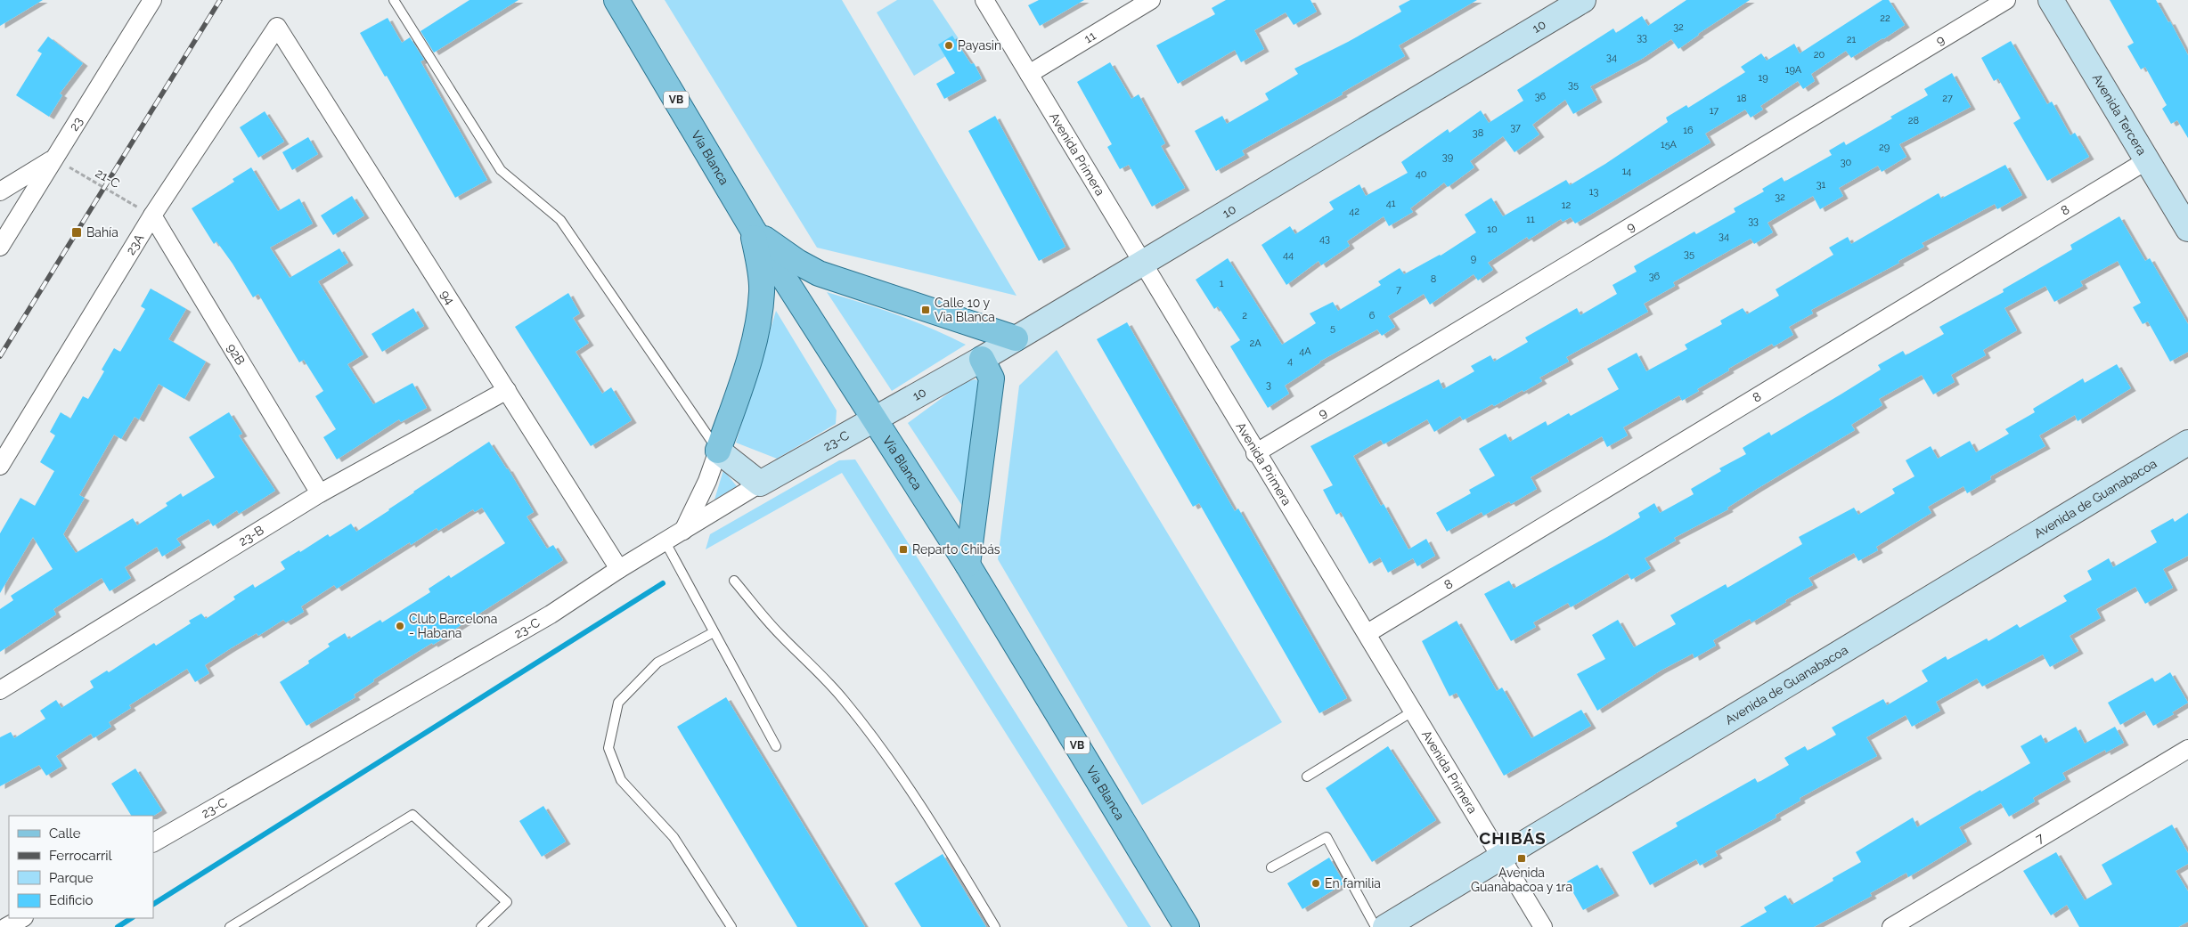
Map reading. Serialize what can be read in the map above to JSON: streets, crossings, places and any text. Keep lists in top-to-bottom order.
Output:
{
  "streets": {
    "main road": ["VB", "Vía Blanca"],
    "street": [
      "10",
      "11",
      "9",
      "Avenida Tercera",
      "23",
      "Avenida Primera",
      "8",
      "23A",
      "94",
      "92B",
      "23-C",
      "Avenida de Guanabacoa",
      "23-B",
      "7"
    ],
    "path": ["21-C"]
  },
  "crossings": [
    ["10", "Avenida Primera"],
    ["10", "Vía Blanca"],
    ["10", "23-C"],
    ["11", "Avenida Primera"],
    ["9", "Avenida Primera"],
    ["Avenida Tercera", "8"],
    ["23", "21-C"],
    ["Avenida Primera", "8"],
    ["Avenida Primera", "Avenida de Guanabacoa"],
    ["Vía Blanca", "23-C"],
    ["21-C", "23A"],
    ["21-C", "92B"],
    ["23A", "94"],
    ["23A", "92B"],
    ["94", "23-C"],
    ["94", "23-B"],
    ["92B", "23-B"]
  ],
  "districts": ["CHIBÁS"],
  "places": {
    "other": ["Payasin", "Club Barcelona - Habana", "En familia"],
    "transit": [
      "Bahía",
      "Calle 10 y Via Blanca",
      "Reparto Chibás",
      "Avenida Guanabacoa y 1ra"
    ]
  },
  "house_numbers": [
    "22",
    "32",
    "33",
    "21",
    "20",
    "34",
    "19A",
    "19",
    "35",
    "36",
    "18",
    "27",
    "17",
    "28",
    "37",
    "16",
    "38",
    "15A",
    "29",
    "39",
    "30",
    "14",
    "40",
    "31",
    "13",
    "32",
    "41",
    "12",
    "42",
    "11",
    "33",
    "10",
    "34",
    "43",
    "35",
    "44",
    "9",
    "36",
    "8",
    "1",
    "7",
    "2",
    "6",
    "5",
    "2A",
    "4A",
    "4",
    "3"
  ],
  "legend": [
    "Calle",
    "Ferrocarril",
    "Parque",
    "Edificio"
  ]
}
